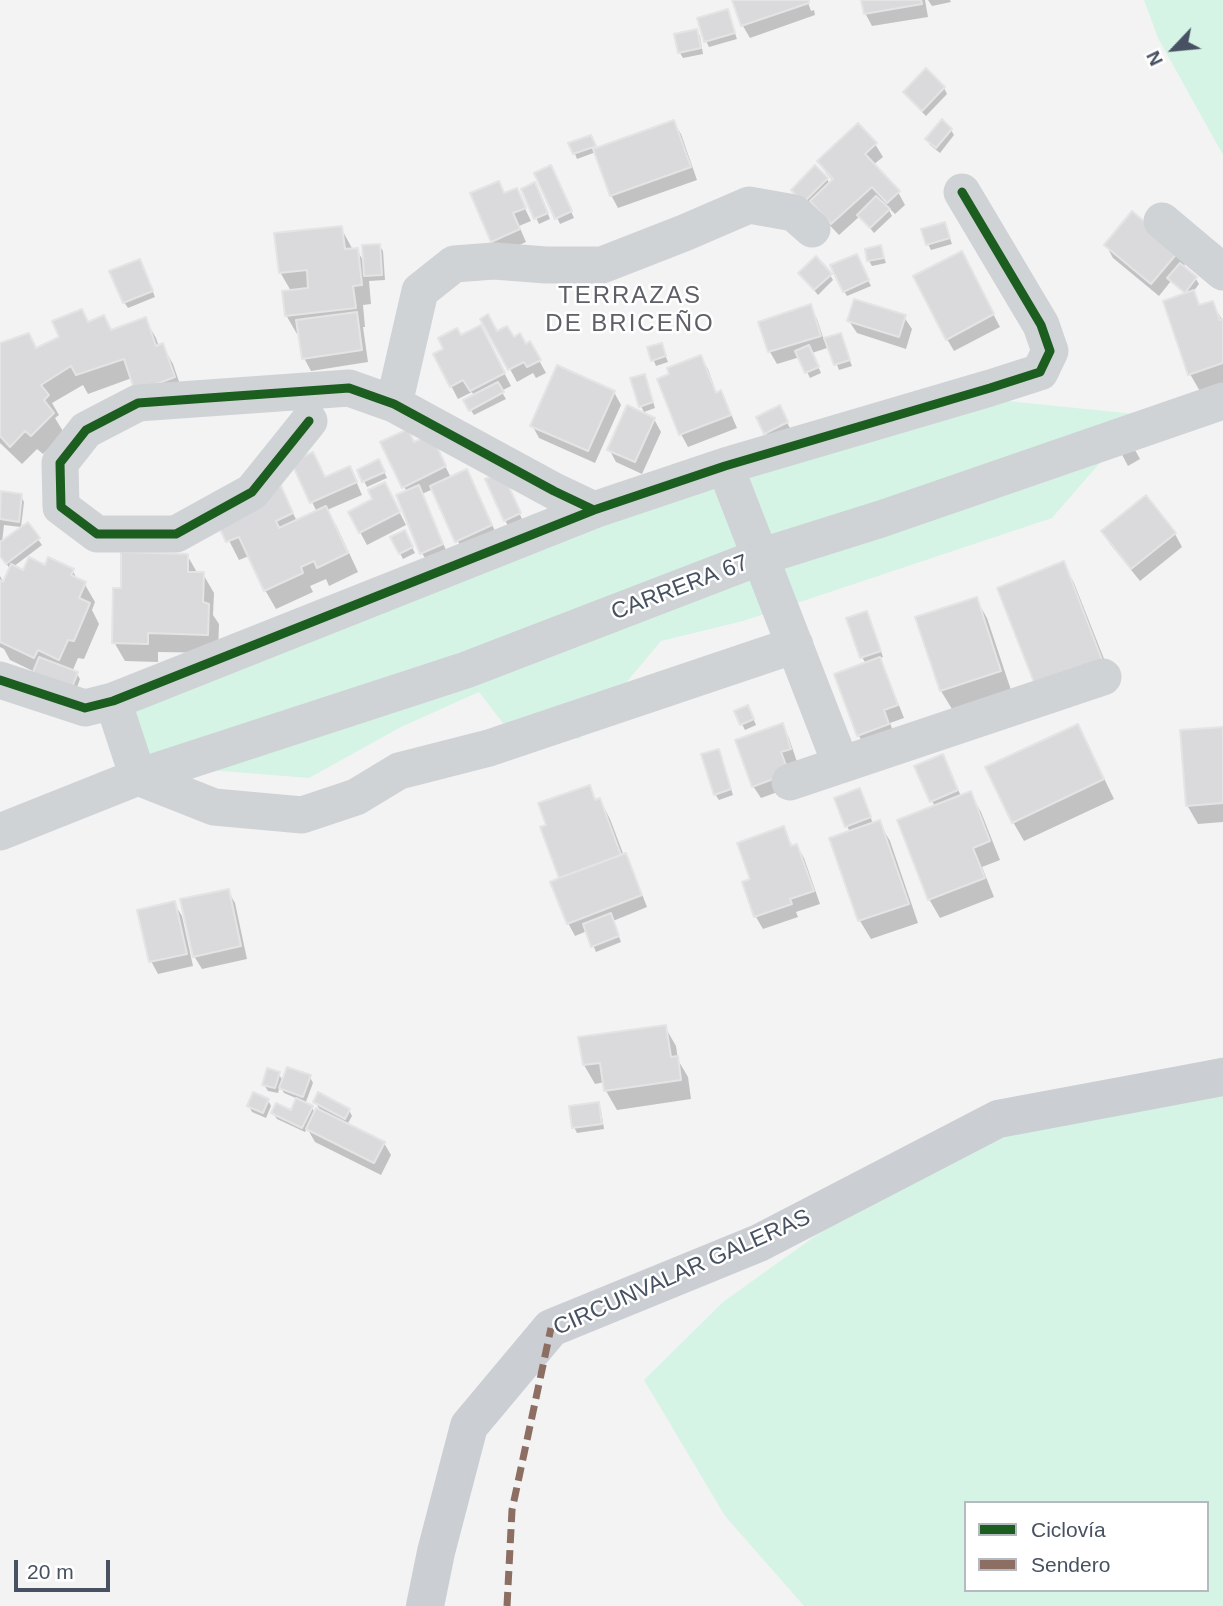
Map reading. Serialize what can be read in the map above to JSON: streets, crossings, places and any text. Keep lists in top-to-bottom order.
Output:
{
  "streets": {
    "main road": ["CIRCUNVALAR GALERAS"],
    "street": ["CARRERA 67"]
  },
  "districts": ["TERRAZAS DE BRICEÑO"],
  "legend": ["Ciclovía", "Sendero"],
  "scale_bar": "20 m",
  "north": "bottom left"
}
